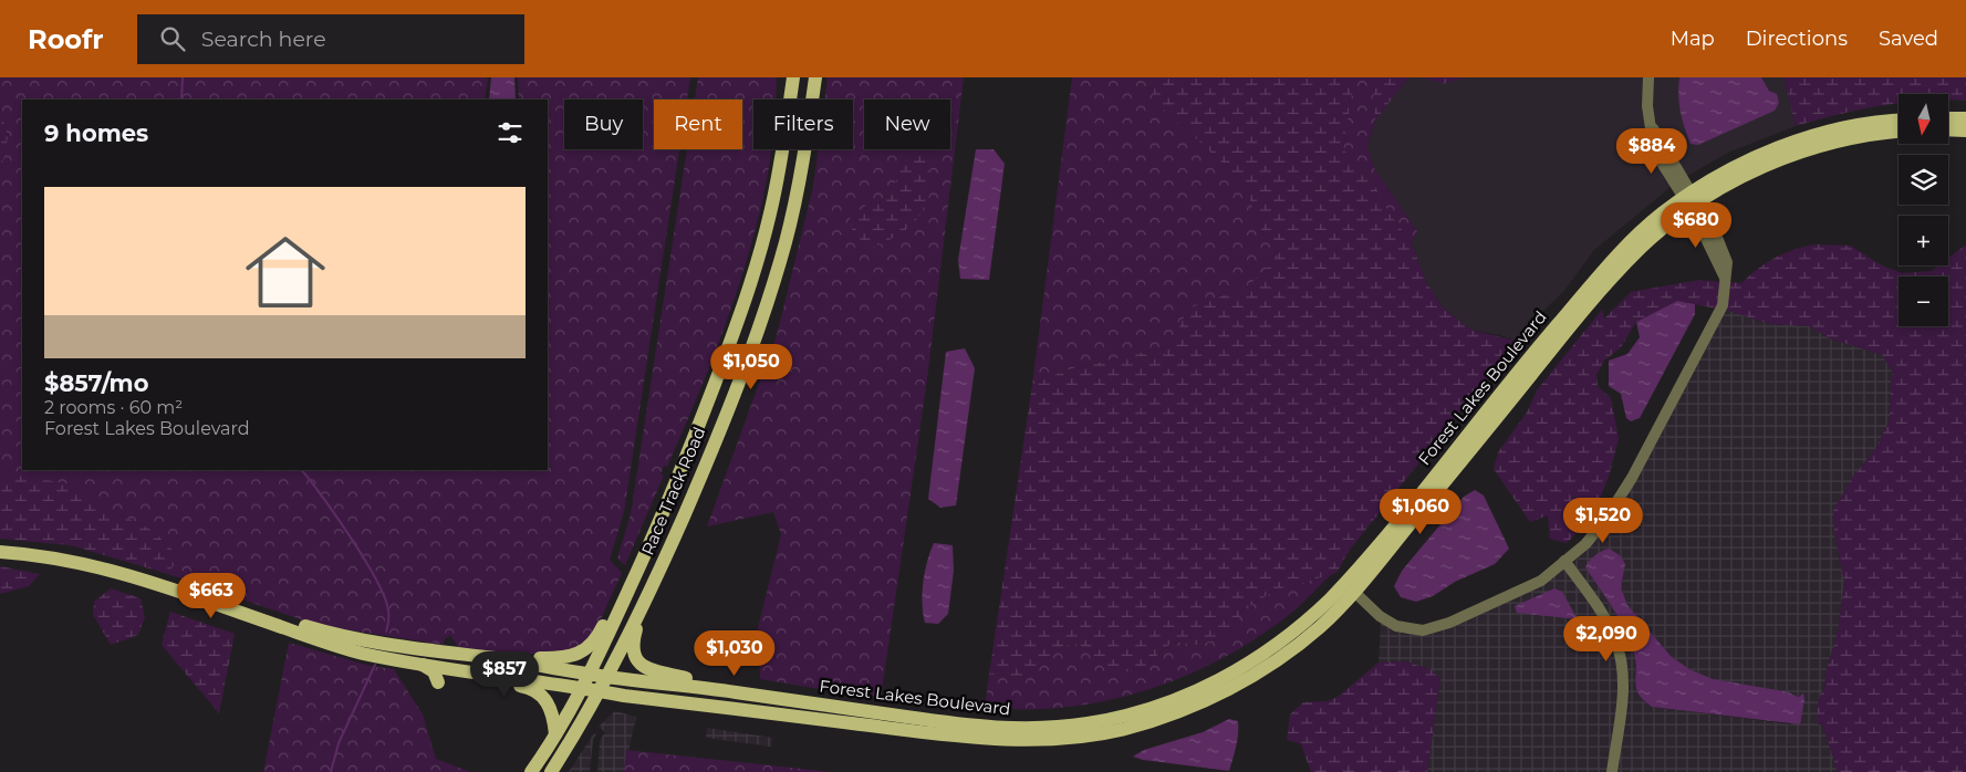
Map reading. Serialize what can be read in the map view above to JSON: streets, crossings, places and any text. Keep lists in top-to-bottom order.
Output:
{
  "streets": {
    "main road": ["Forest Lakes Boulevard", "Race Track Road"]
  },
  "crossings": [
    ["Forest Lakes Boulevard", "Race Track Road"]
  ],
  "north": "bottom",
  "page": {
    "header": "Roofr",
    "search": "Search here",
    "nav": ["Map", "Directions", "Saved"],
    "map_buttons": ["+", "−"],
    "chip": [
      "Buy",
      "Rent",
      "Filters",
      "New"
    ],
    "heading": "9 homes",
    "price": [
      "$884",
      "$680",
      "$1,050",
      "$1,060",
      "$1,520",
      "$663",
      "$2,090",
      "$1,030",
      "$857"
    ],
    "list": [
      {
        "name": "$857/mo",
        "note": "2 rooms · 60 m² · Forest Lakes Boulevard"
      }
    ]
  }
}
